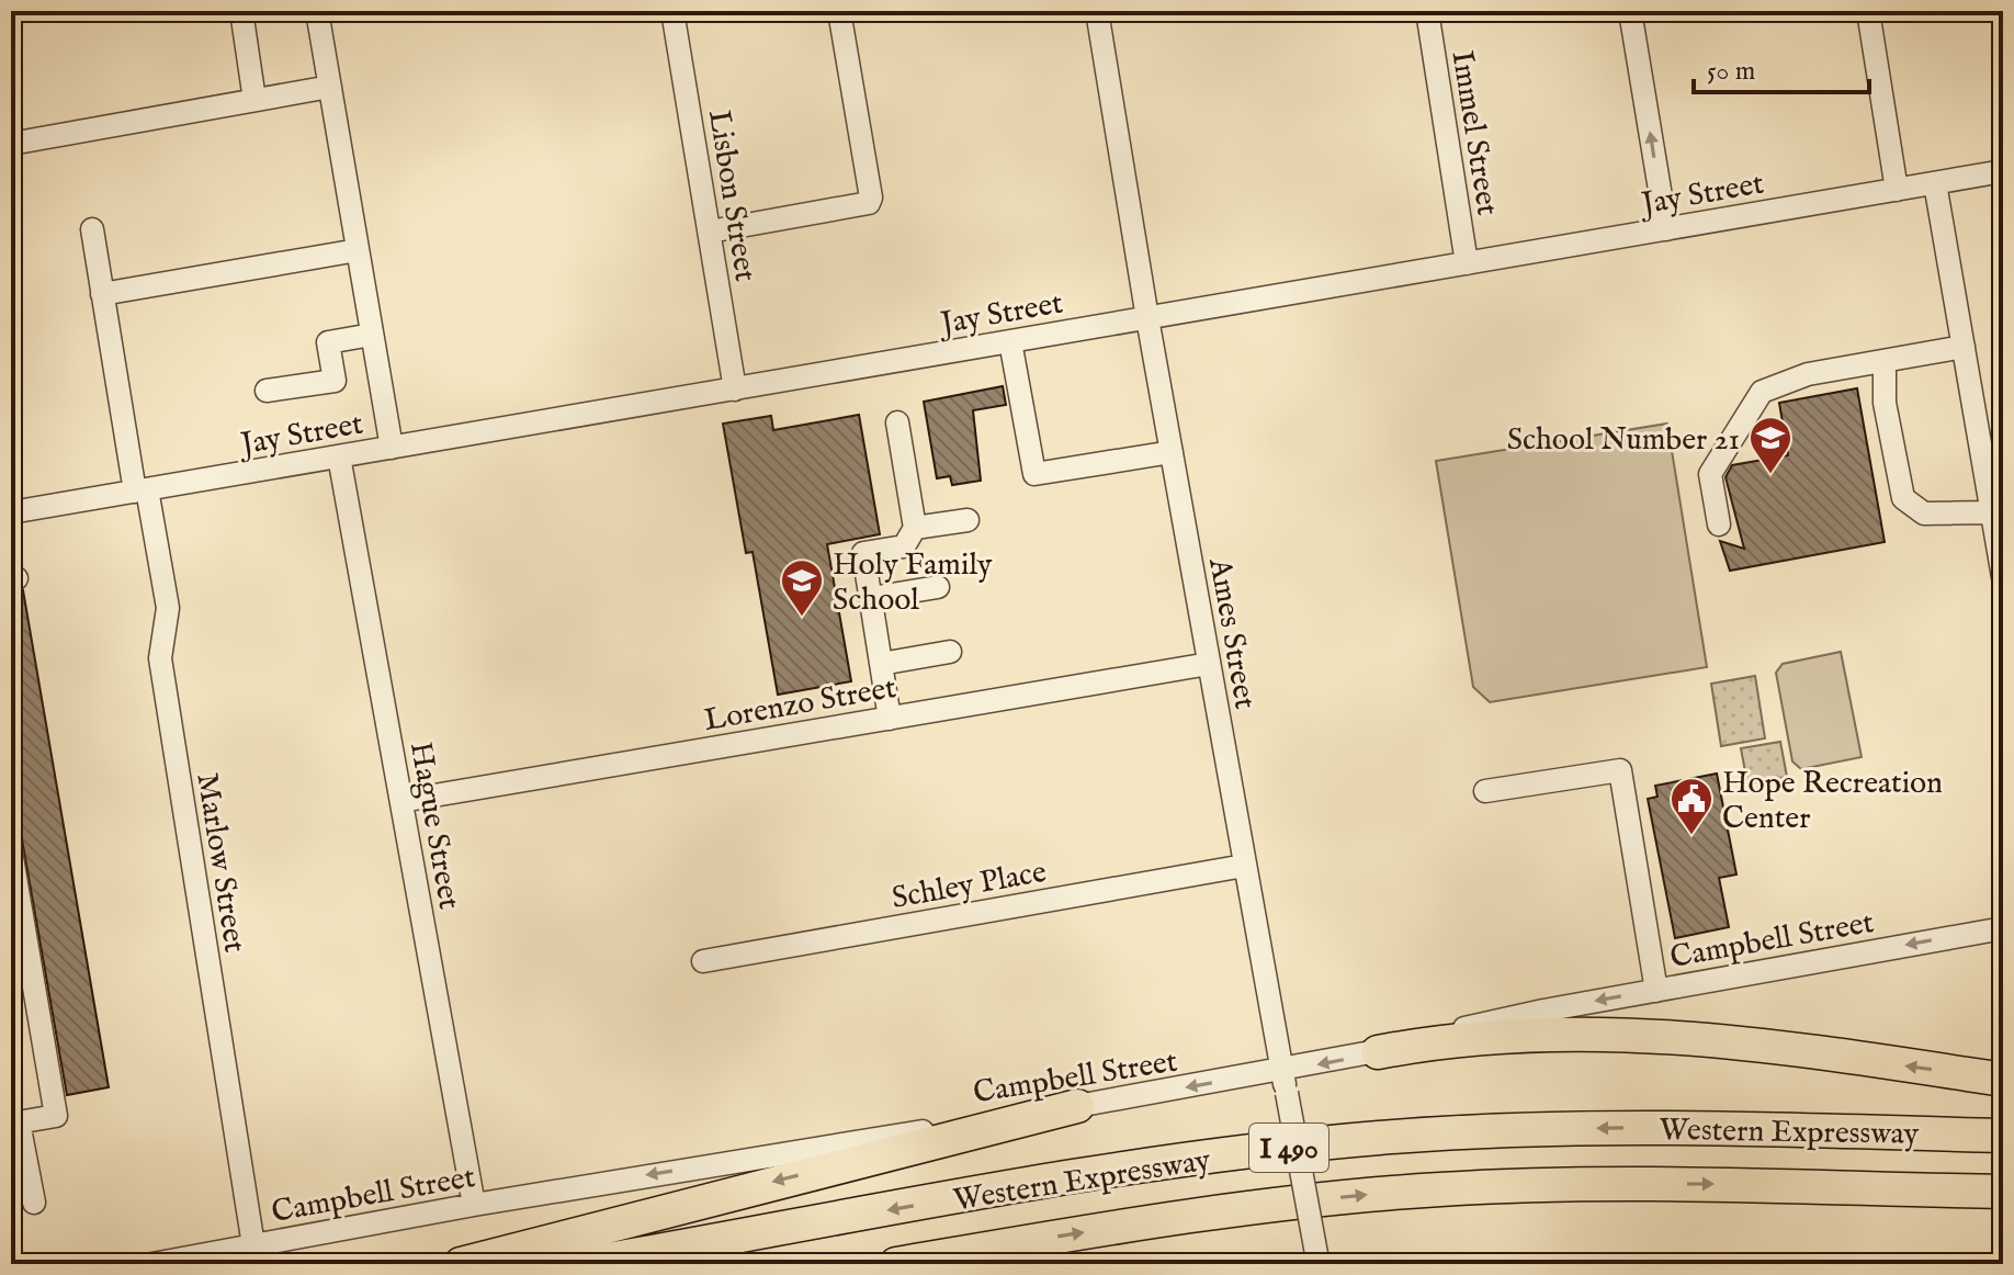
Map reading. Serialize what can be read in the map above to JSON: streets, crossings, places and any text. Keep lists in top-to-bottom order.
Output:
{
  "streets": {
    "highway": ["Western Expressway", "I 490"],
    "street": [
      "Immel Street",
      "Jay Street",
      "Lisbon Street",
      "Ames Street",
      "Lorenzo Street",
      "Hague Street",
      "Marlow Street",
      "Schley Place",
      "Campbell Street"
    ]
  },
  "crossings": [
    ["Immel Street", "Jay Street"],
    ["Jay Street", "Lisbon Street"],
    ["Jay Street", "Ames Street"],
    ["Jay Street", "Hague Street"],
    ["Jay Street", "Marlow Street"],
    ["Ames Street", "Lorenzo Street"],
    ["Ames Street", "Schley Place"],
    ["Ames Street", "Campbell Street"],
    ["Lorenzo Street", "Hague Street"],
    ["Hague Street", "Campbell Street"],
    ["Marlow Street", "Campbell Street"]
  ],
  "one_way": ["Campbell Street"],
  "places": {
    "school or university": ["School Number 21", "Holy Family School"],
    "public building": ["Hope Recreation Center"]
  },
  "scale_bar": "50 m"
}
